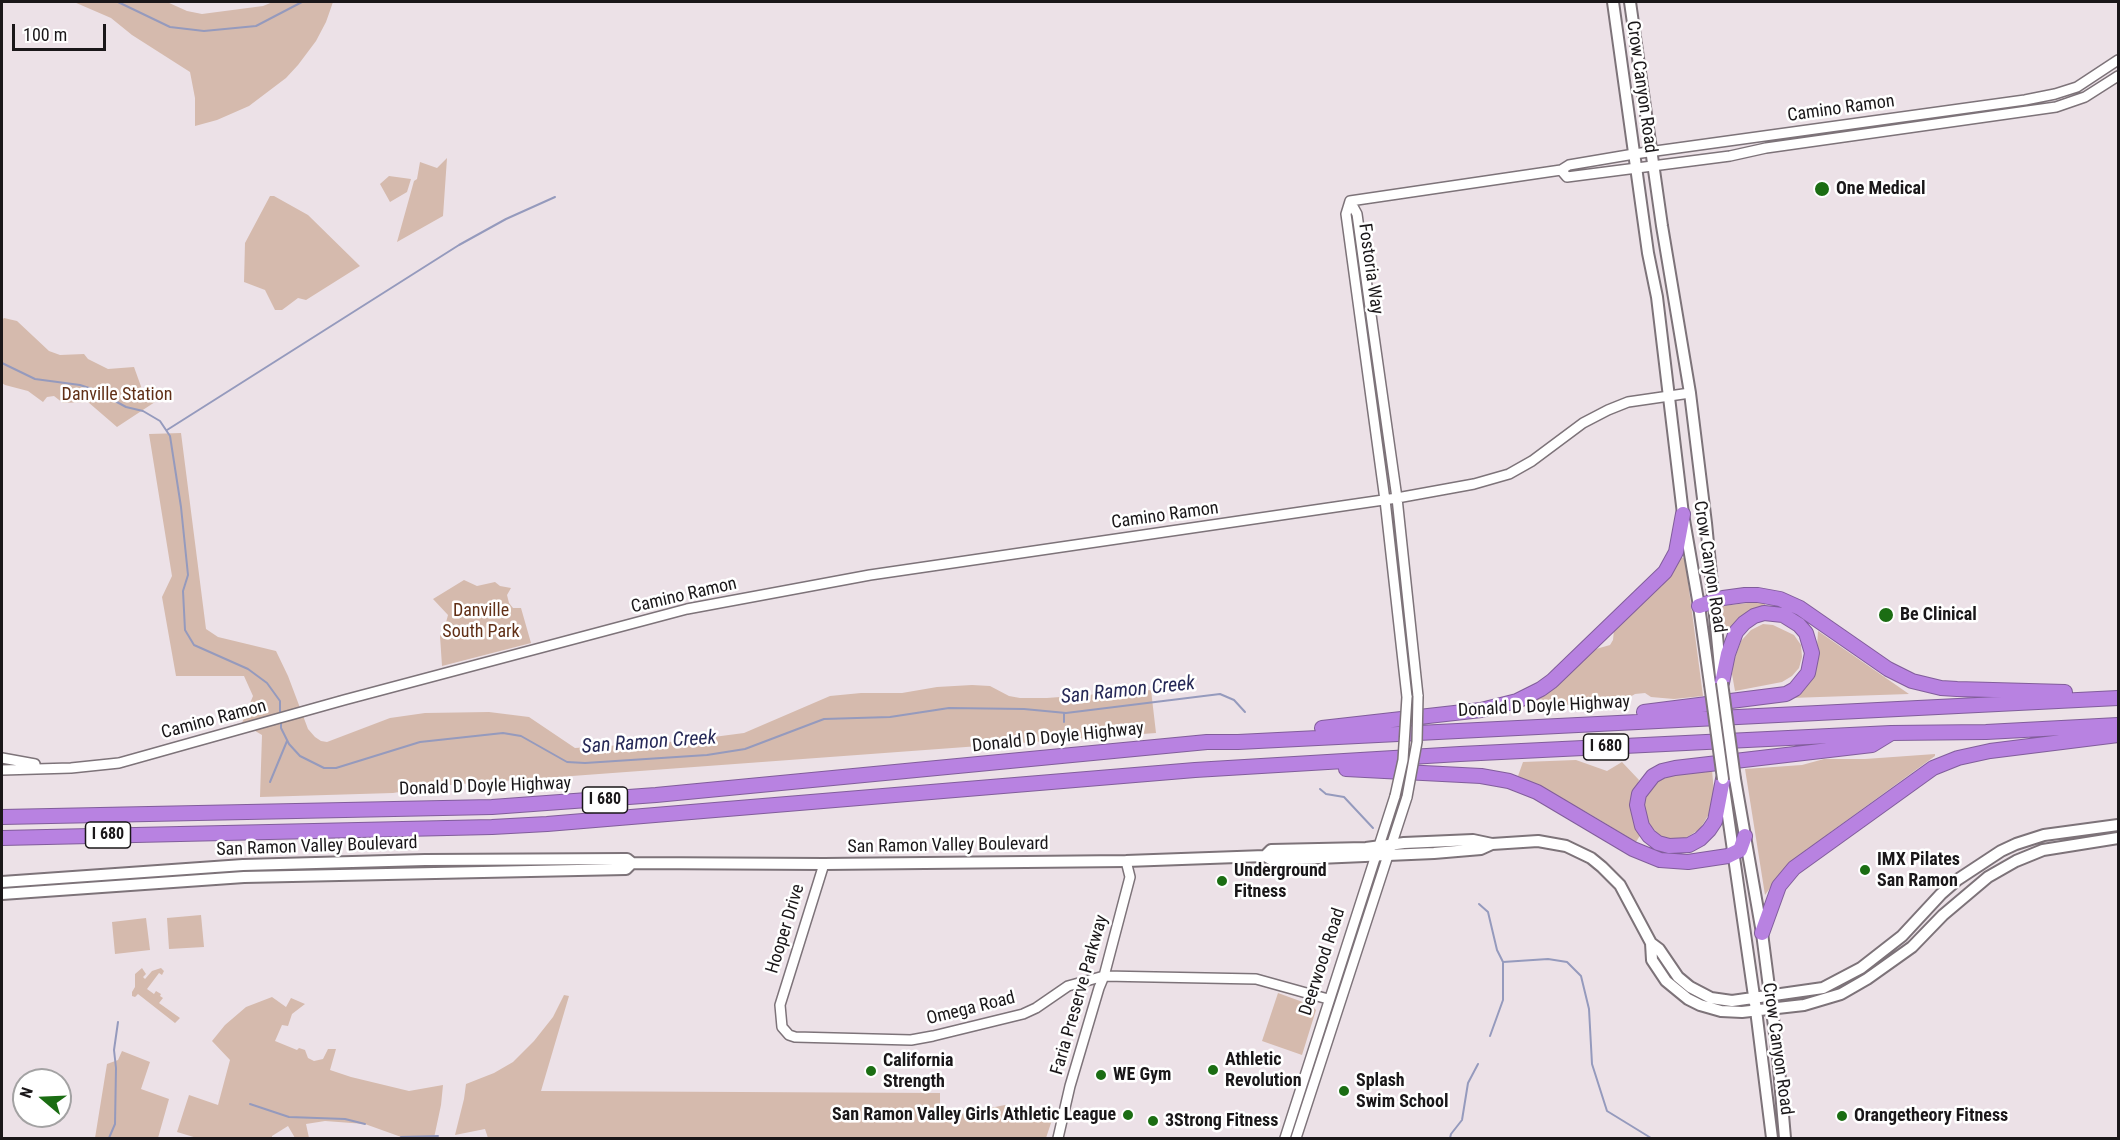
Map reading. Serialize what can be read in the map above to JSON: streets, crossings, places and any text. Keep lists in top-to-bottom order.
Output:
{
  "streets": {
    "highway": ["Donald D Doyle Highway", "I 680"],
    "main road": ["Crow Canyon Road", "San Ramon Valley Boulevard"],
    "street": [
      "Camino Ramon",
      "Fostoria Way",
      "Hooper Drive",
      "Deerwood Road",
      "Faria Preserve Parkway",
      "Omega Road"
    ]
  },
  "crossings": [
    ["Crow Canyon Road", "Camino Ramon"],
    ["Crow Canyon Road", "San Ramon Valley Boulevard"],
    ["Camino Ramon", "Fostoria Way"],
    ["Fostoria Way", "Deerwood Road"],
    ["San Ramon Valley Boulevard", "Hooper Drive"],
    ["San Ramon Valley Boulevard", "Deerwood Road"],
    ["San Ramon Valley Boulevard", "Faria Preserve Parkway"],
    ["Hooper Drive", "Omega Road"],
    ["Deerwood Road", "Omega Road"],
    ["Faria Preserve Parkway", "Omega Road"]
  ],
  "water": ["San Ramon Creek"],
  "parks": ["Danville Station", "Danville South Park"],
  "places": [
    "One Medical",
    "Be Clinical",
    "IMX Pilates San Ramon",
    "Underground Fitness",
    "Athletic Revolution",
    "California Strength",
    "WE Gym",
    "Splash Swim School",
    "San Ramon Valley Girls Athletic League",
    "Orangetheory Fitness",
    "3Strong Fitness"
  ],
  "scale_bar": "100 m",
  "north": "left"
}
